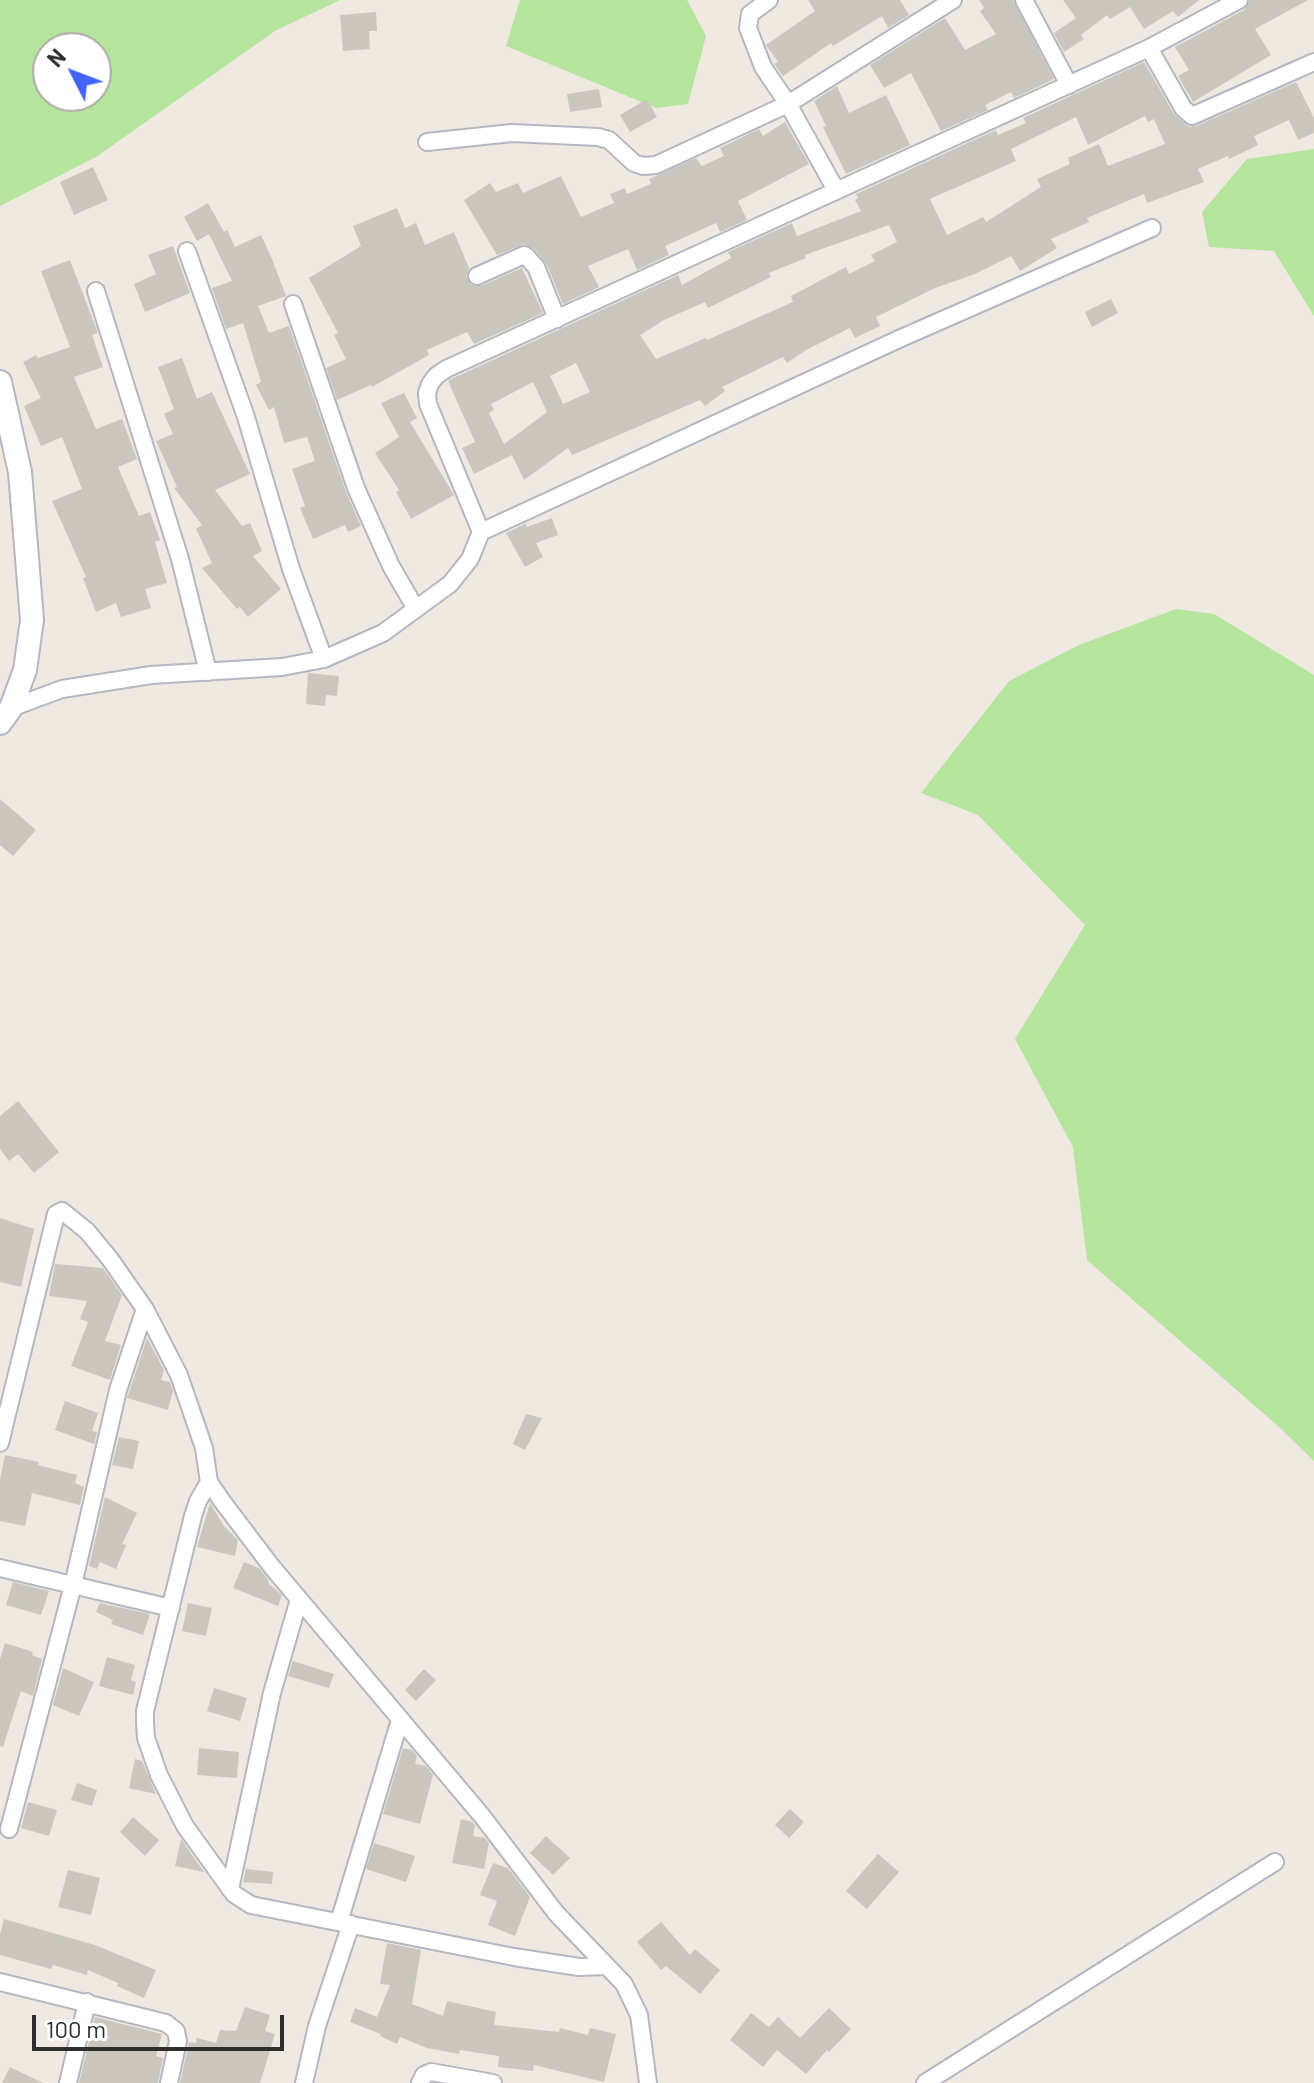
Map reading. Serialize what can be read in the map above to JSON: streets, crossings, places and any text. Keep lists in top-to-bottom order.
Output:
{
  "scale_bar": "100 m",
  "north": "top left"
}
